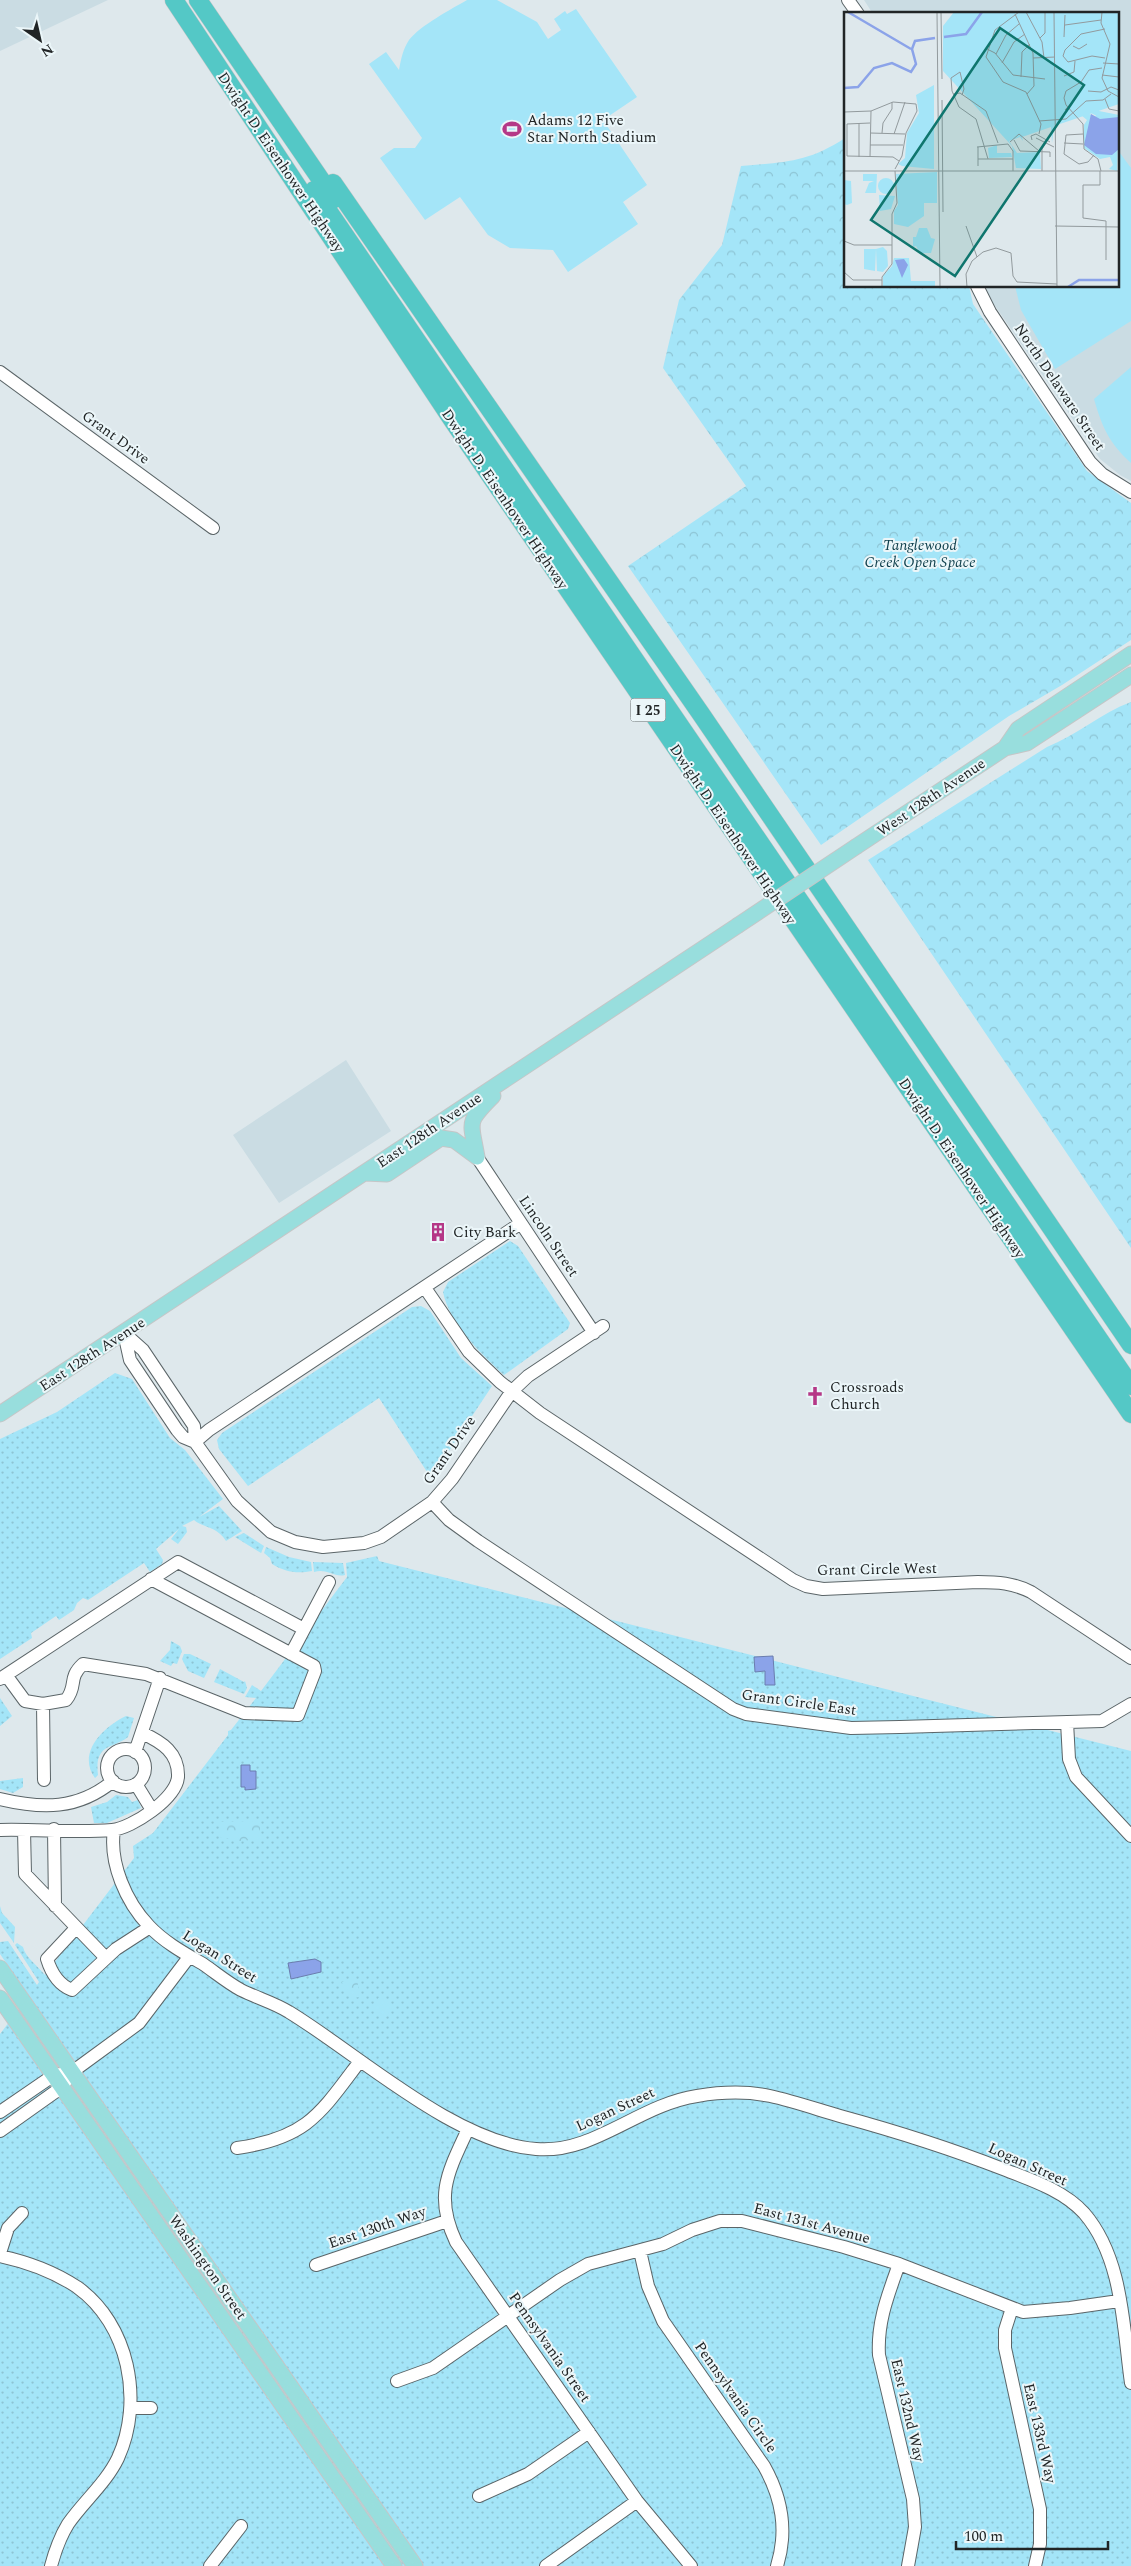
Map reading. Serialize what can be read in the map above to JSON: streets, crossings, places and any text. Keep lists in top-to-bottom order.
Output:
{
  "streets": {
    "highway": ["Dwight D. Eisenhower Highway", "I 25"],
    "main road": ["West 128th Avenue", "East 128th Avenue", "Washington Street"],
    "street": [
      "North Delaware Street",
      "Grant Drive",
      "Lincoln Street",
      "Grant Circle West",
      "Grant Circle East",
      "Logan Street",
      "East 131st Avenue",
      "East 130th Way",
      "Pennsylvania Street",
      "Pennsylvania Circle",
      "East 132nd Way",
      "East 133rd Way"
    ]
  },
  "crossings": [
    ["Grant Drive", "East 128th Avenue"],
    ["Grant Drive", "Lincoln Street"],
    ["Grant Drive", "Grant Circle West"],
    ["Grant Drive", "Grant Circle East"],
    ["West 128th Avenue", "East 128th Avenue"],
    ["Logan Street", "East 131st Avenue"],
    ["Logan Street", "Pennsylvania Street"],
    ["East 131st Avenue", "Pennsylvania Street"],
    ["East 131st Avenue", "Pennsylvania Circle"],
    ["East 131st Avenue", "East 132nd Way"],
    ["East 131st Avenue", "East 133rd Way"],
    ["East 130th Way", "Pennsylvania Street"]
  ],
  "parks": ["Tanglewood Creek Open Space"],
  "places": {
    "sports": ["Adams 12 Five Star North Stadium"],
    "building": ["City Bark"],
    "church": ["Crossroads Church"]
  },
  "scale_bar": "100 m",
  "north": "bottom right"
}
